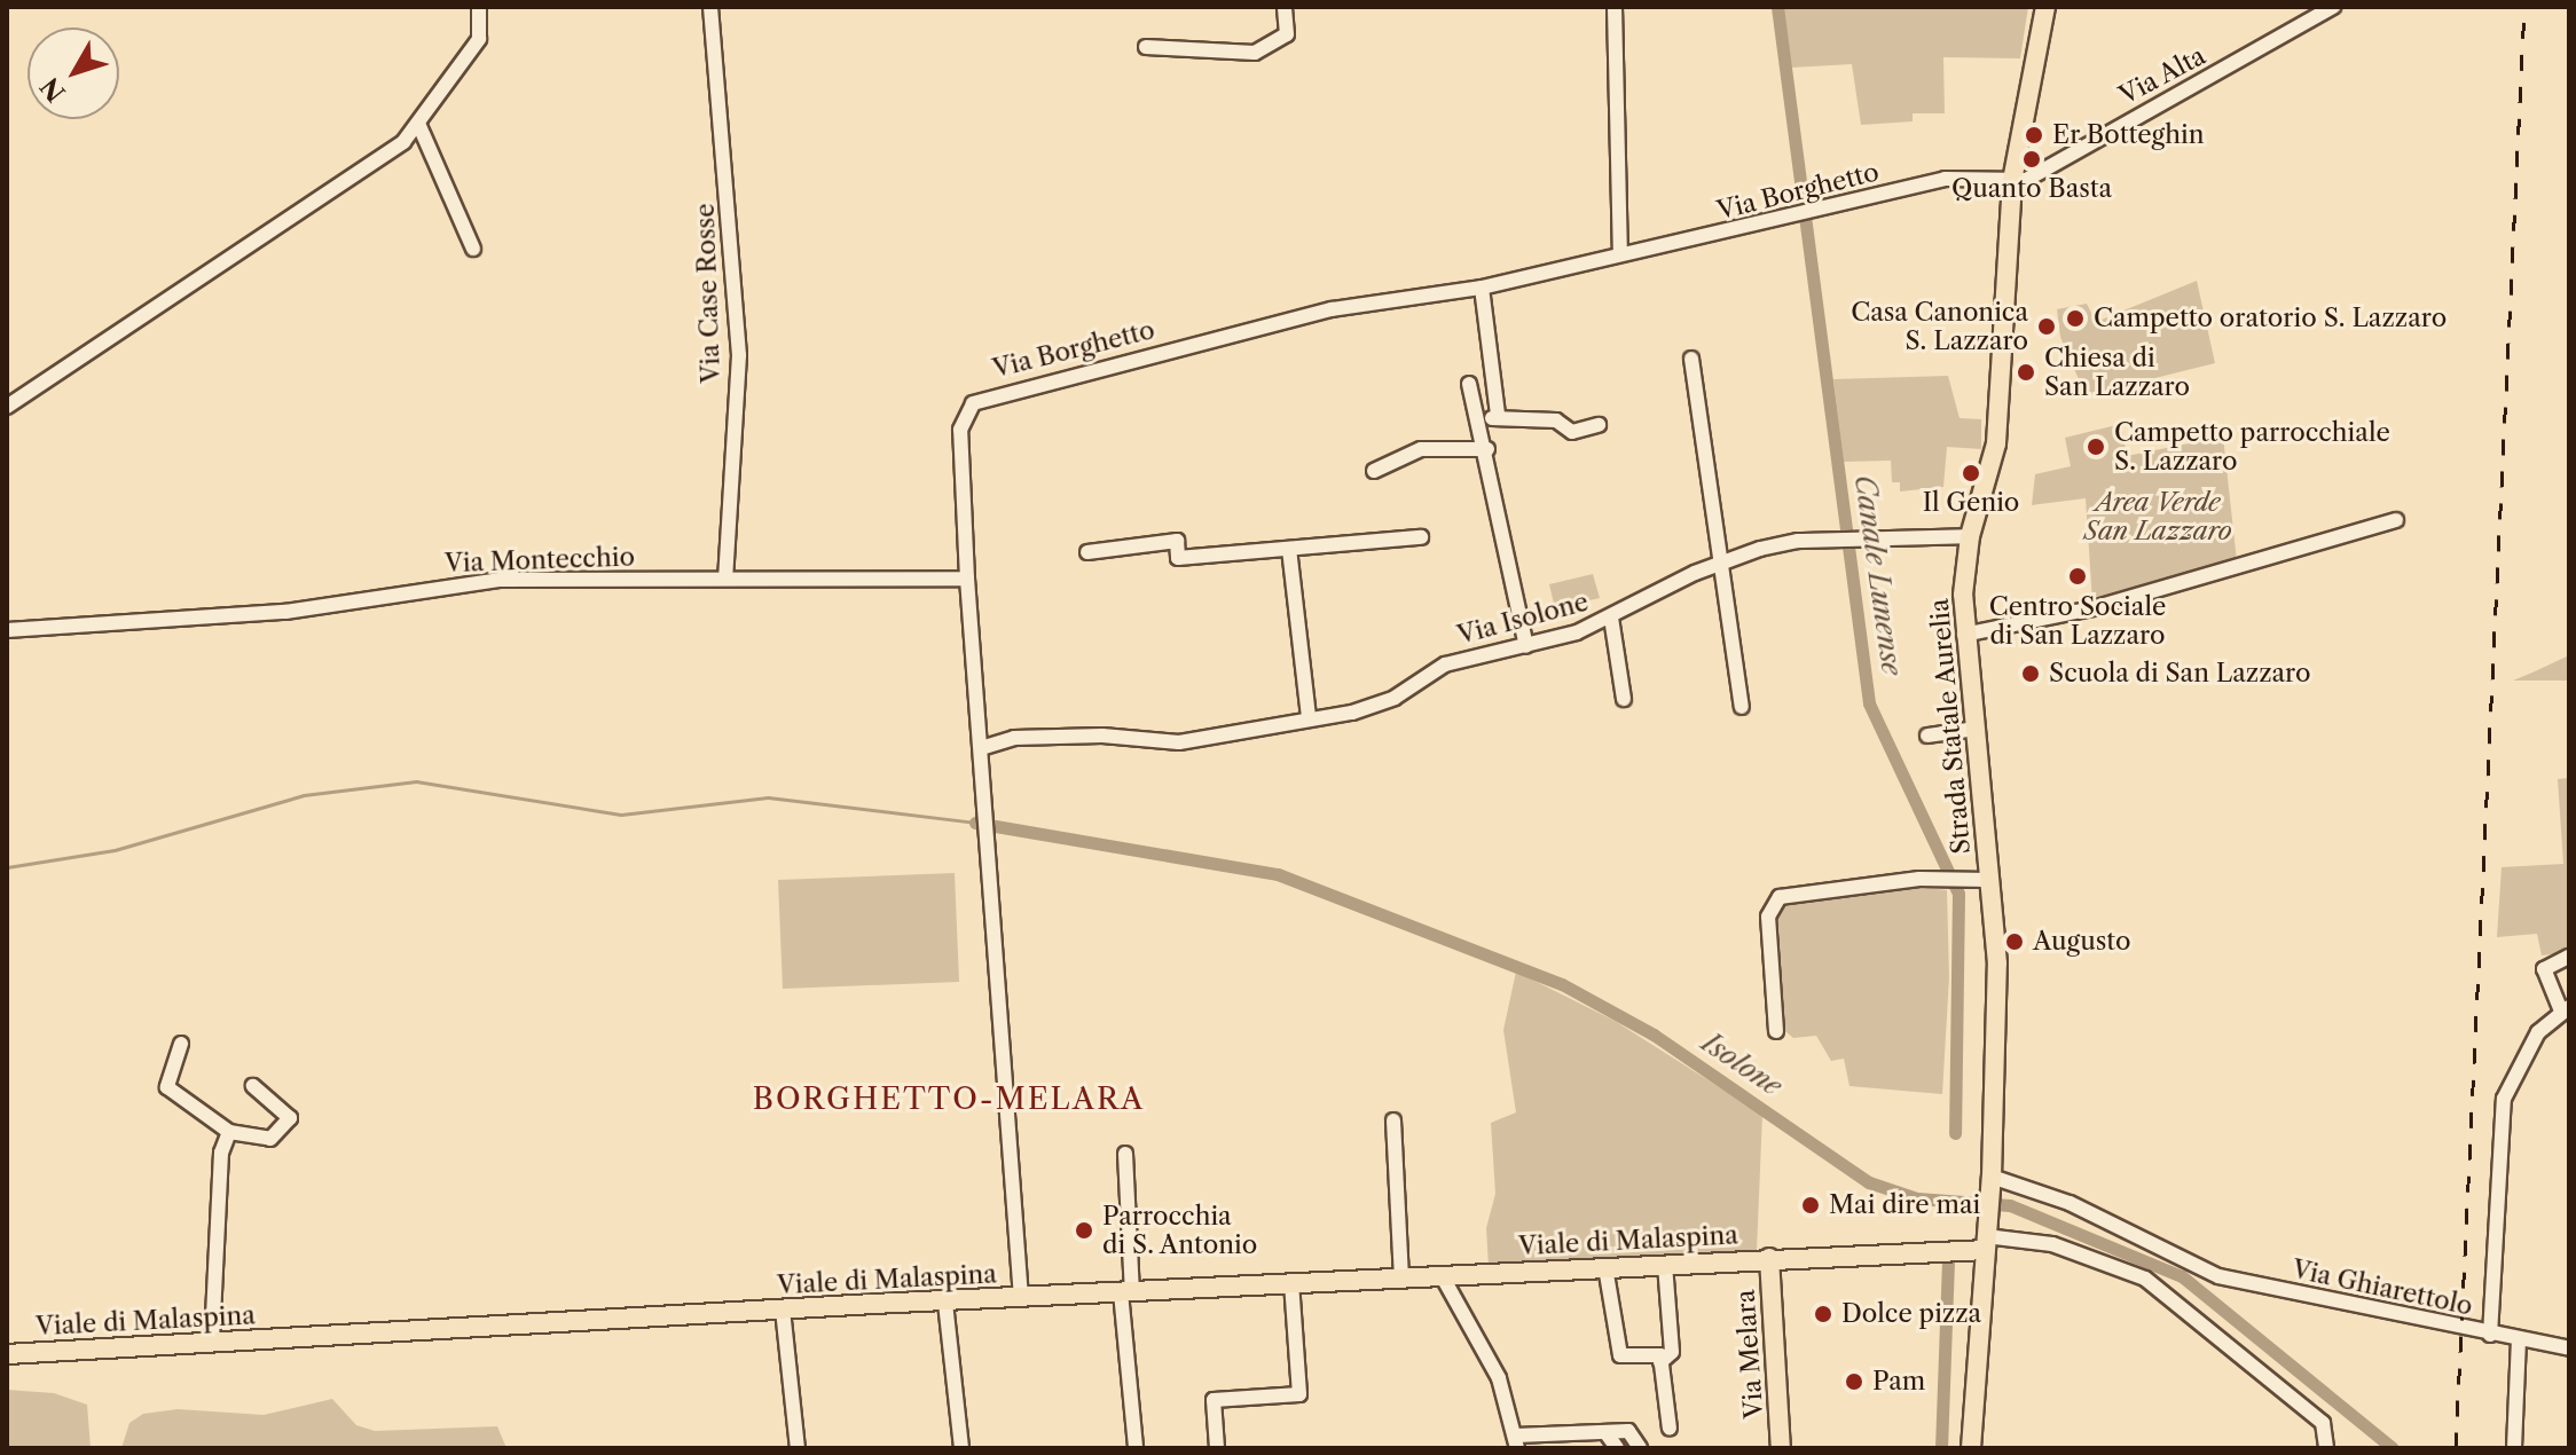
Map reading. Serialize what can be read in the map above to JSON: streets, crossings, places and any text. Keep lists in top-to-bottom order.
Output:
{
  "streets": {
    "main road": ["Strada Statale Aurelia", "Viale di Malaspina", "Via Melara"],
    "street": [
      "Via Alta",
      "Via Borghetto",
      "Via Case Rosse",
      "Via Montecchio",
      "Via Isolone",
      "Via Ghiarettolo"
    ]
  },
  "crossings": [
    ["Via Alta", "Via Borghetto"],
    ["Via Alta", "Strada Statale Aurelia"],
    ["Via Borghetto", "Via Montecchio"],
    ["Via Borghetto", "Via Isolone"],
    ["Via Borghetto", "Strada Statale Aurelia"],
    ["Via Borghetto", "Viale di Malaspina"],
    ["Via Case Rosse", "Via Montecchio"],
    ["Via Isolone", "Strada Statale Aurelia"],
    ["Strada Statale Aurelia", "Viale di Malaspina"],
    ["Strada Statale Aurelia", "Via Ghiarettolo"],
    ["Viale di Malaspina", "Via Melara"]
  ],
  "districts": ["BORGHETTO-MELARA"],
  "water": ["Canale Lunense", "Isolone"],
  "parks": ["Area Verde San Lazzaro"],
  "places": [
    "Er Botteghin",
    "Quanto Basta",
    "Campetto oratorio S. Lazzaro",
    "Casa Canonica S. Lazzaro",
    "Chiesa di San Lazzaro",
    "Campetto parrocchiale S. Lazzaro",
    "Il Genio",
    "Centro Sociale di San Lazzaro",
    "Scuola di San Lazzaro",
    "Augusto",
    "Mai dire mai",
    "Parrocchia di S. Antonio",
    "Dolce pizza",
    "Pam"
  ],
  "north": "bottom left"
}
